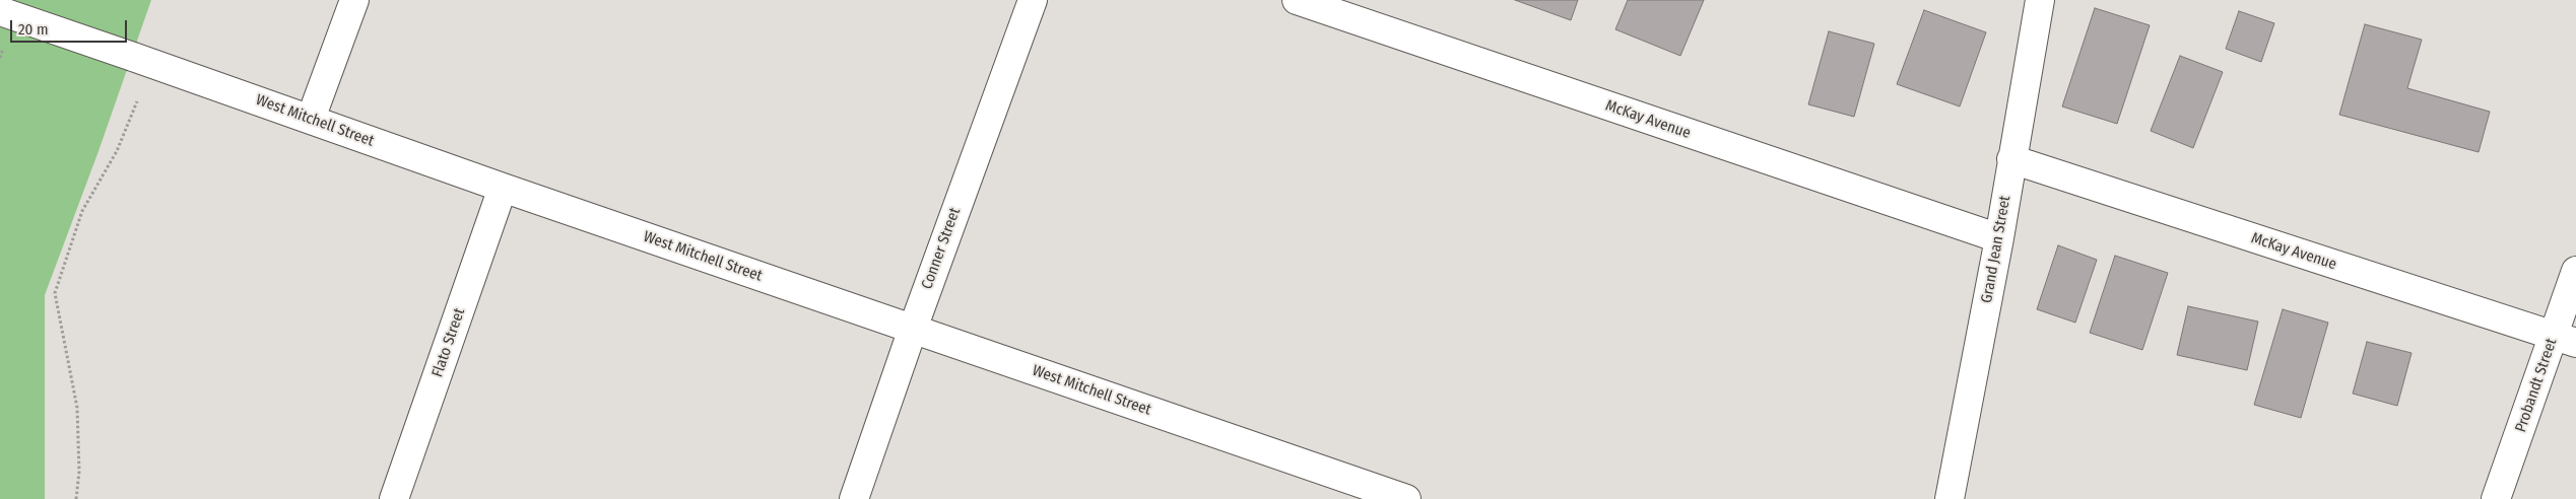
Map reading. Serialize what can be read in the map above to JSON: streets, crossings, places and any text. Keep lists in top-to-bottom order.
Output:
{
  "streets": {
    "street": [
      "McKay Avenue",
      "West Mitchell Street",
      "Conner Street",
      "Grand Jean Street",
      "Flato Street",
      "Probandt Street"
    ]
  },
  "crossings": [
    ["McKay Avenue", "Grand Jean Street"],
    ["McKay Avenue", "Probandt Street"],
    ["West Mitchell Street", "Conner Street"],
    ["West Mitchell Street", "Flato Street"]
  ],
  "scale_bar": "20 m"
}
